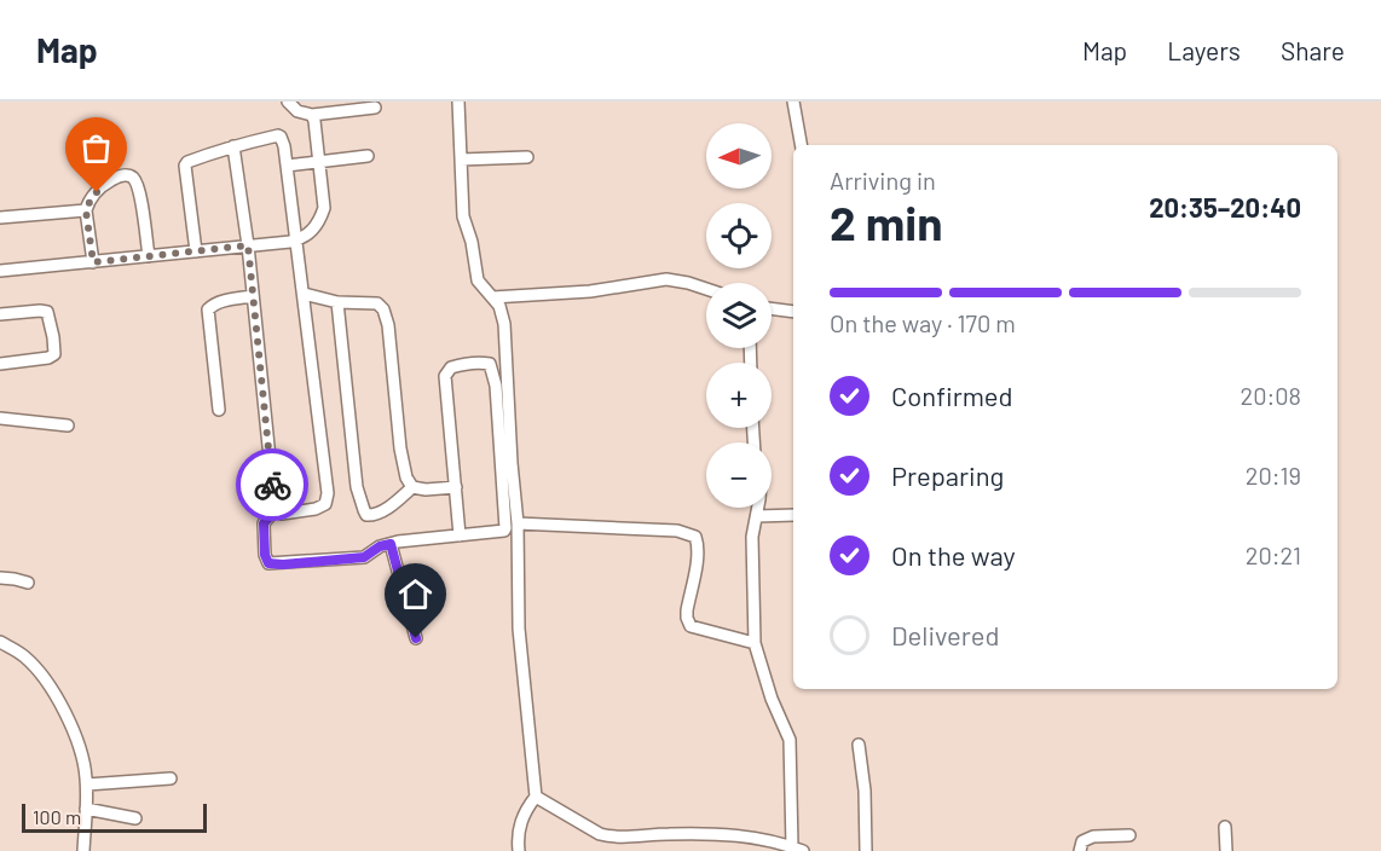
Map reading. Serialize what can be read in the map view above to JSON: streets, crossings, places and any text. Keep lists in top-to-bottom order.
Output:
{
  "scale_bar": "100 m",
  "north": "left",
  "page": {
    "header": "Map",
    "nav": ["Map", "Layers", "Share"],
    "map_buttons": ["+", "−"],
    "heading": ["2 min", "Arriving in", "20:35–20:40"],
    "bar": "On the way · 170 m",
    "list": [
      ["Confirmed", "20:08"],
      ["Preparing", "20:19"],
      ["On the way", "20:21"],
      "Delivered"
    ],
    "scale": "100 m"
  }
}
